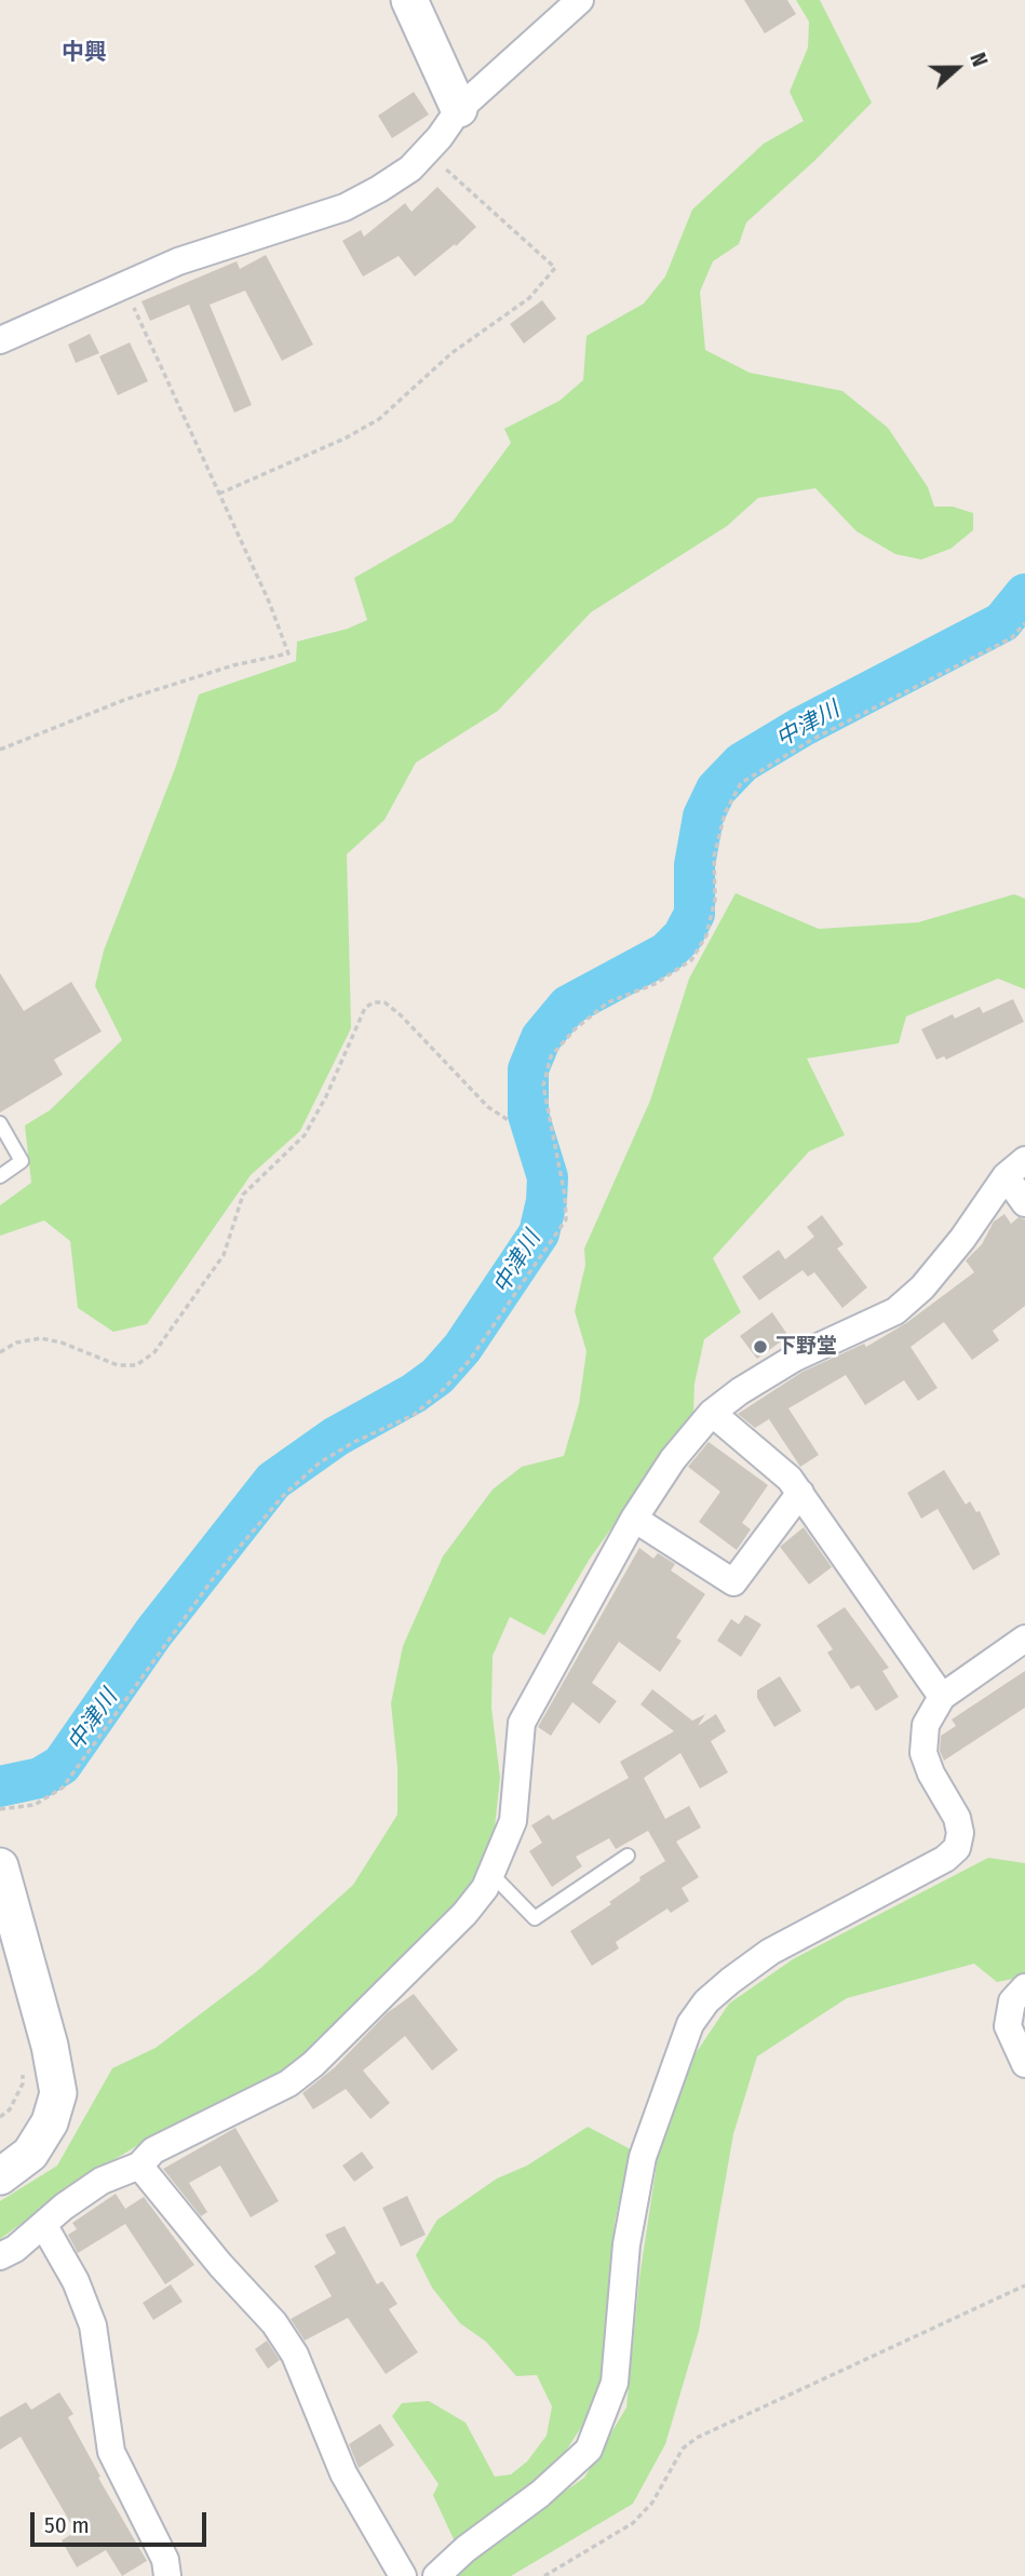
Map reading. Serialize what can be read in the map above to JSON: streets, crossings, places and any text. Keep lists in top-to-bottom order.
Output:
{
  "districts": ["中興"],
  "water": ["中津川"],
  "places": ["下野堂"],
  "scale_bar": "50 m",
  "north": "right"
}
